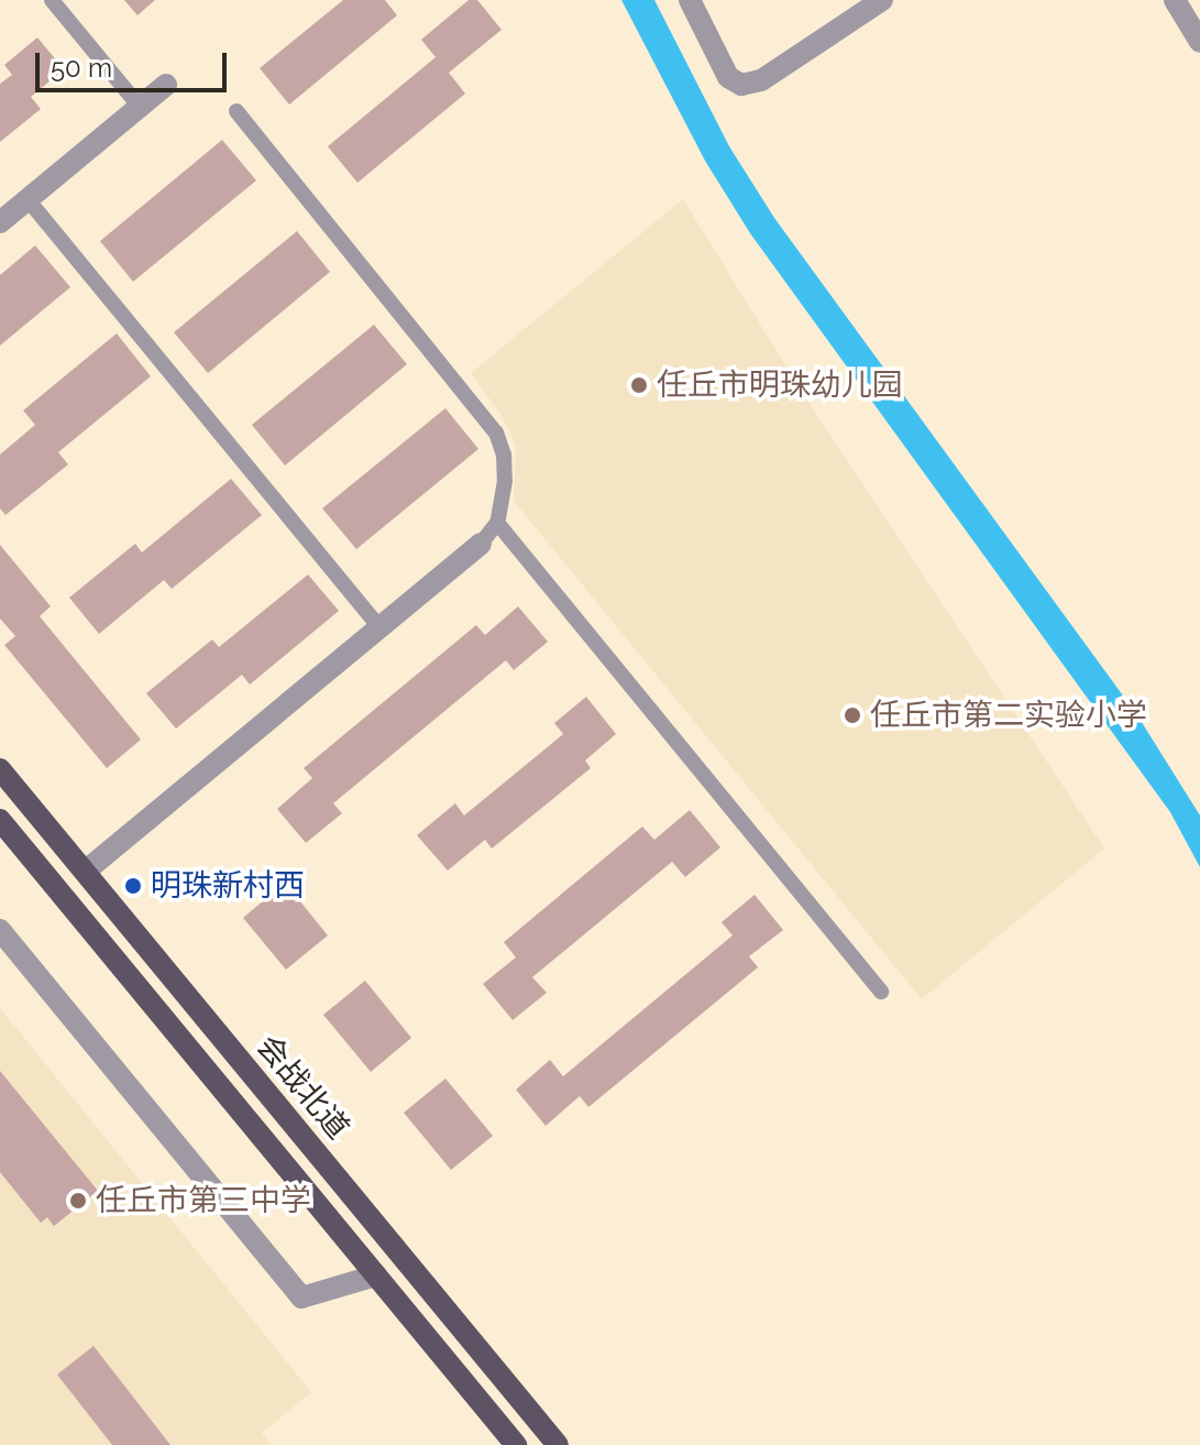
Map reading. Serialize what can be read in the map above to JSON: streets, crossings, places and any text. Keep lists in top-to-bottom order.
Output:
{
  "streets": {
    "main road": ["会战北道"]
  },
  "places": [
    "任丘市明珠幼儿园",
    "任丘市第二实验小学",
    "明珠新村西",
    "任丘市第三中学"
  ],
  "scale_bar": "50 m"
}
